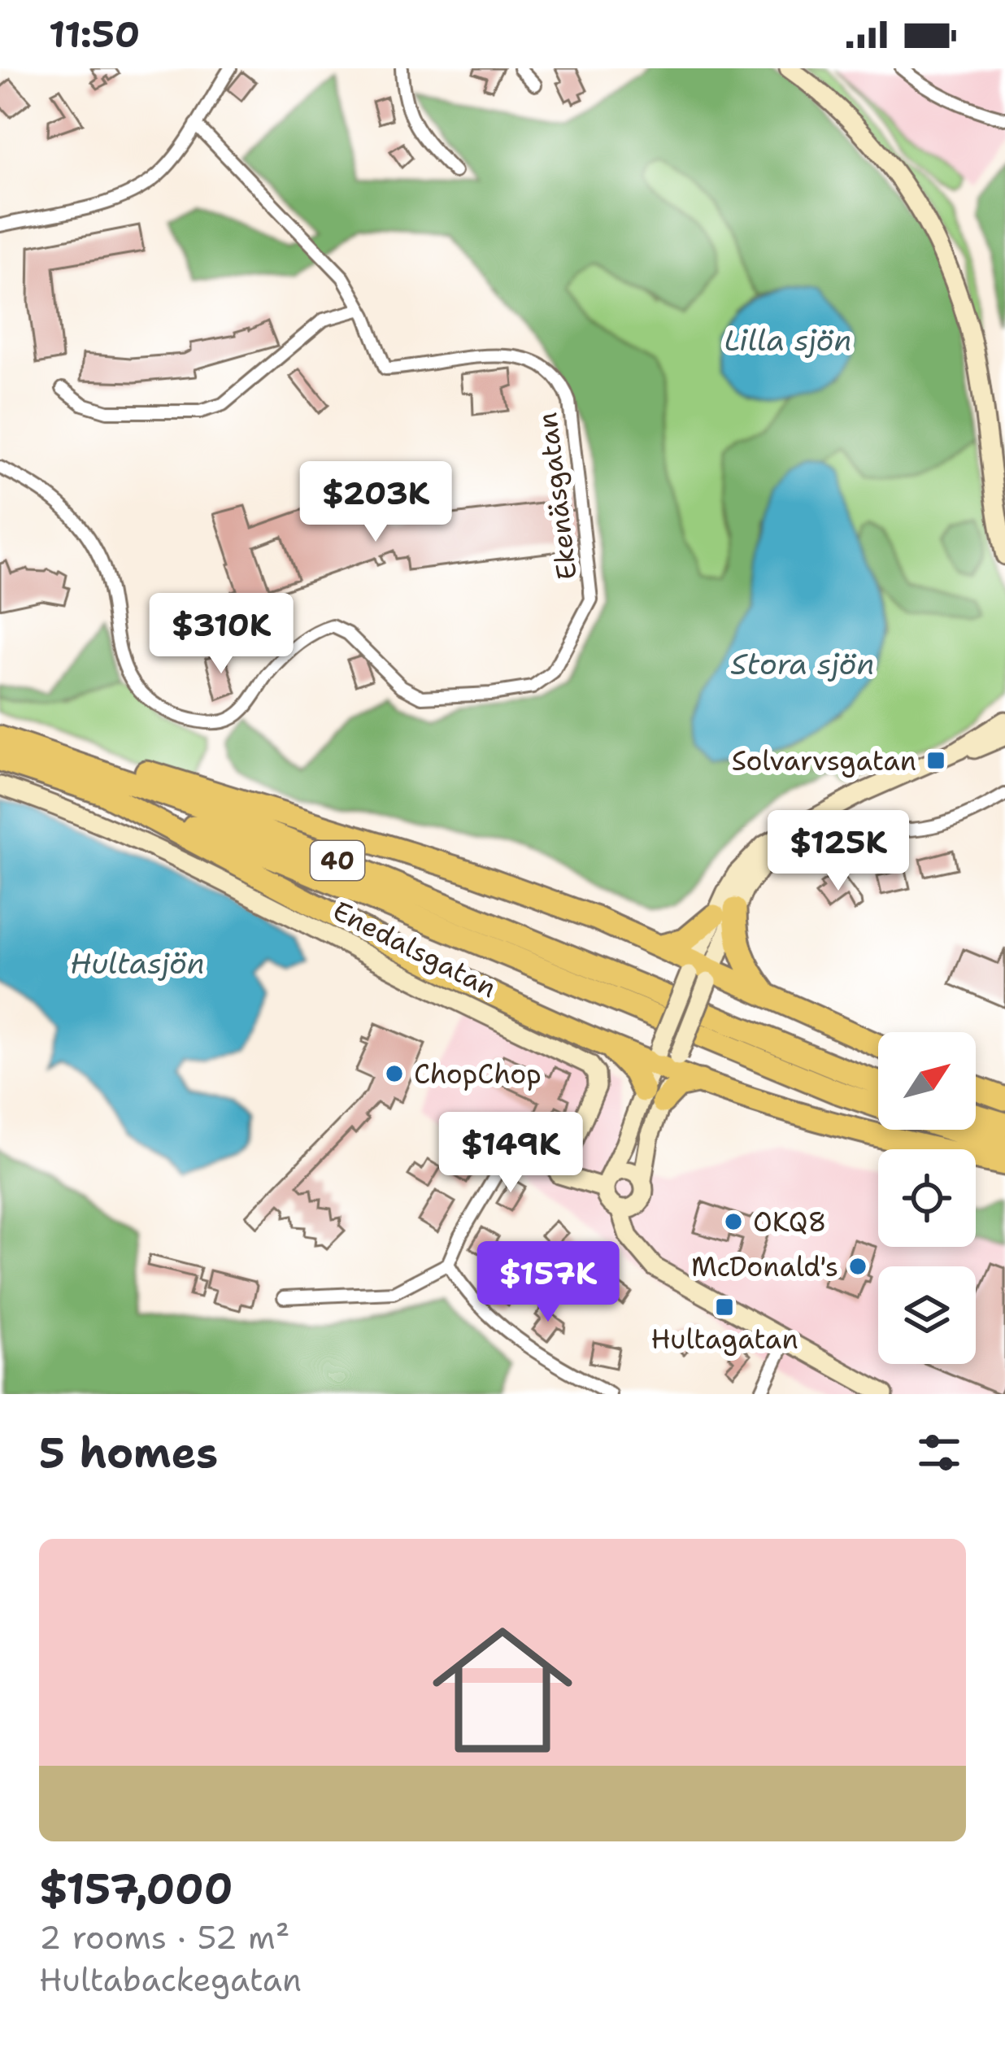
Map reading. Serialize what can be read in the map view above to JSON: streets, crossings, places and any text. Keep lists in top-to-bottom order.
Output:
{
  "streets": {
    "highway": ["40"],
    "street": ["Ekenäsgatan", "Enedalsgatan"]
  },
  "water": ["Lilla sjön", "Stora sjön", "Hultasjön"],
  "places": {
    "transit": ["Solvarvsgatan", "Hultagatan"],
    "other": ["ChopChop", "OKQ8", "McDonald's"]
  },
  "north": "top right",
  "page": {
    "status": "11:50",
    "price": [
      "$203K",
      "$310K",
      "$125K",
      "$149K",
      "$157K"
    ],
    "heading": "5 homes",
    "list": [
      {
        "name": "$157,000",
        "note": "2 rooms · 52 m² · Hultabackegatan"
      }
    ]
  }
}
